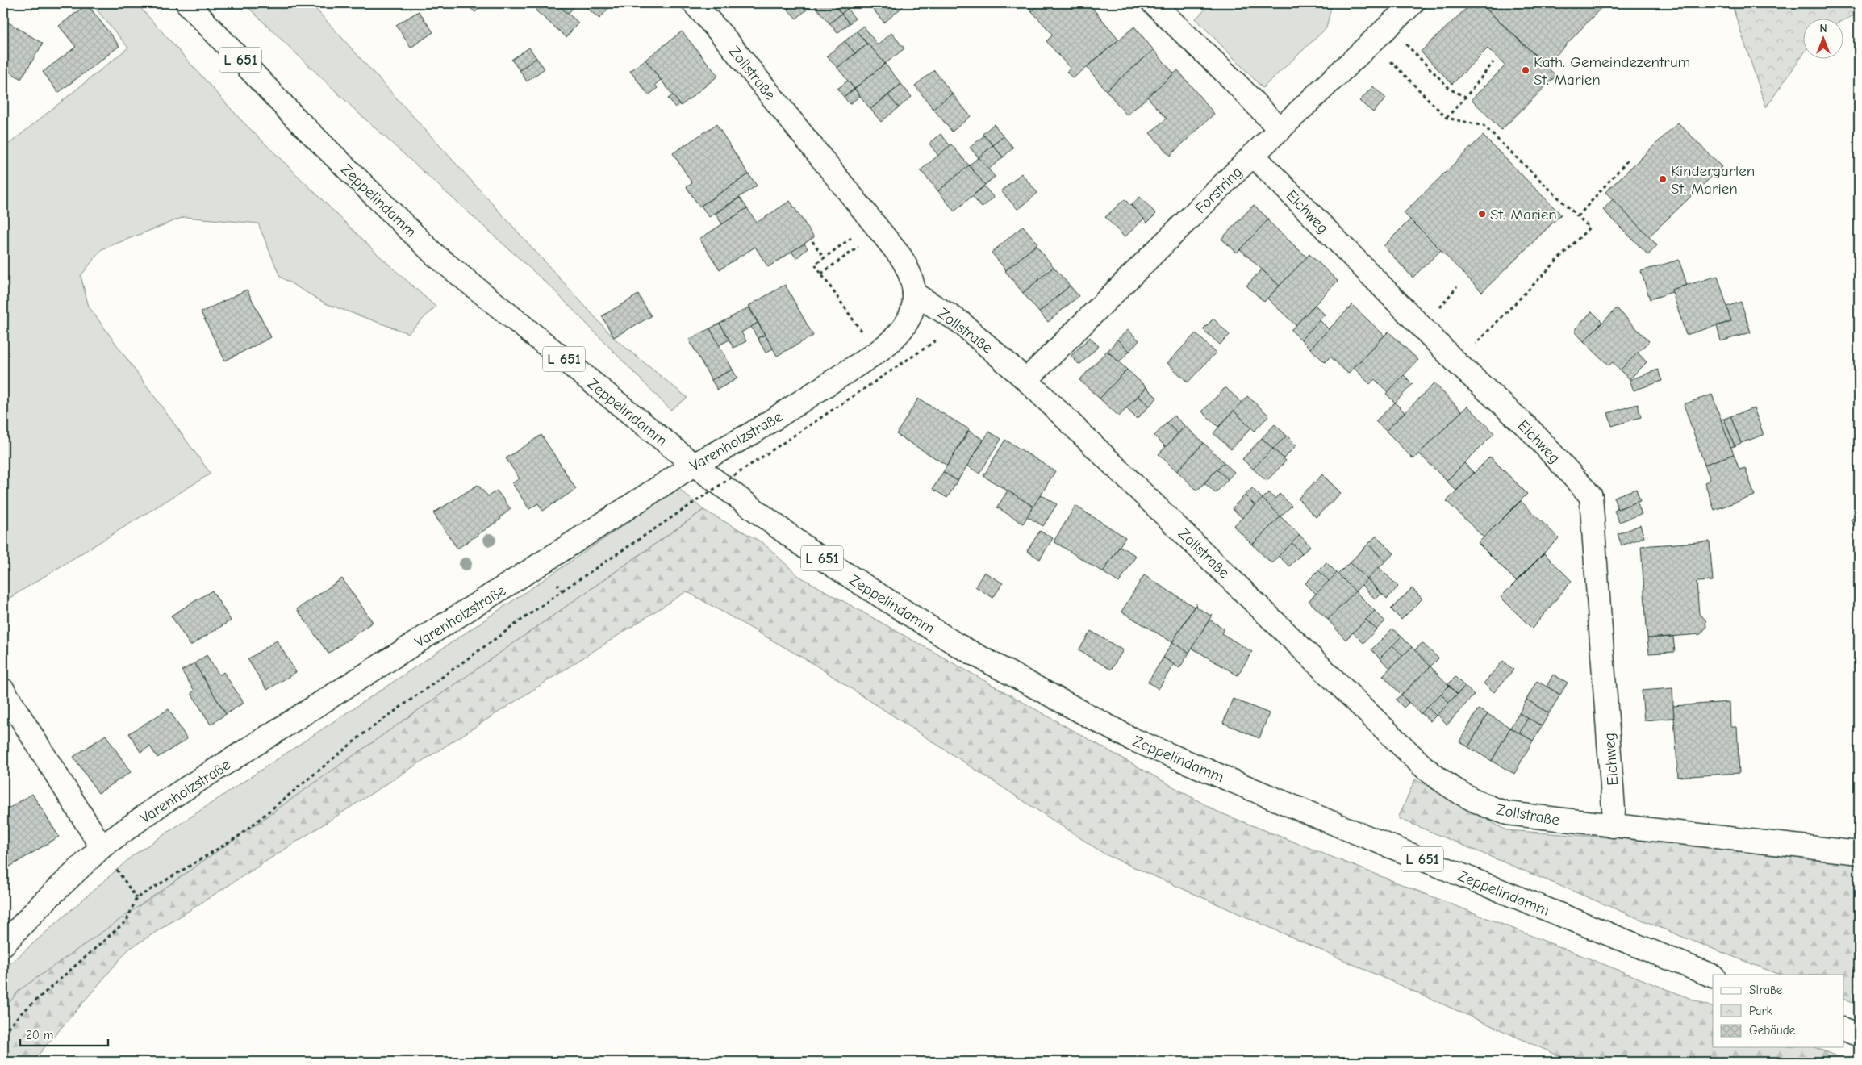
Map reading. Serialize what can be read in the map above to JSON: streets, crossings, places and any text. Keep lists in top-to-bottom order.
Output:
{
  "streets": {
    "street": [
      "L 651",
      "Zollstraße",
      "Forstring",
      "Zeppelindamm",
      "Elchweg",
      "Varenholzstraße"
    ]
  },
  "crossings": [
    ["Zollstraße", "Forstring"],
    ["Zollstraße", "Elchweg"],
    ["Zollstraße", "Varenholzstraße"],
    ["Forstring", "Elchweg"],
    ["Zeppelindamm", "Varenholzstraße"]
  ],
  "places": ["Kath. Gemeindezentrum St. Marien", "Kindergarten St. Marien", "St. Marien"],
  "legend": ["Straße", "Park", "Gebäude"],
  "scale_bar": "20 m",
  "north": "top"
}
